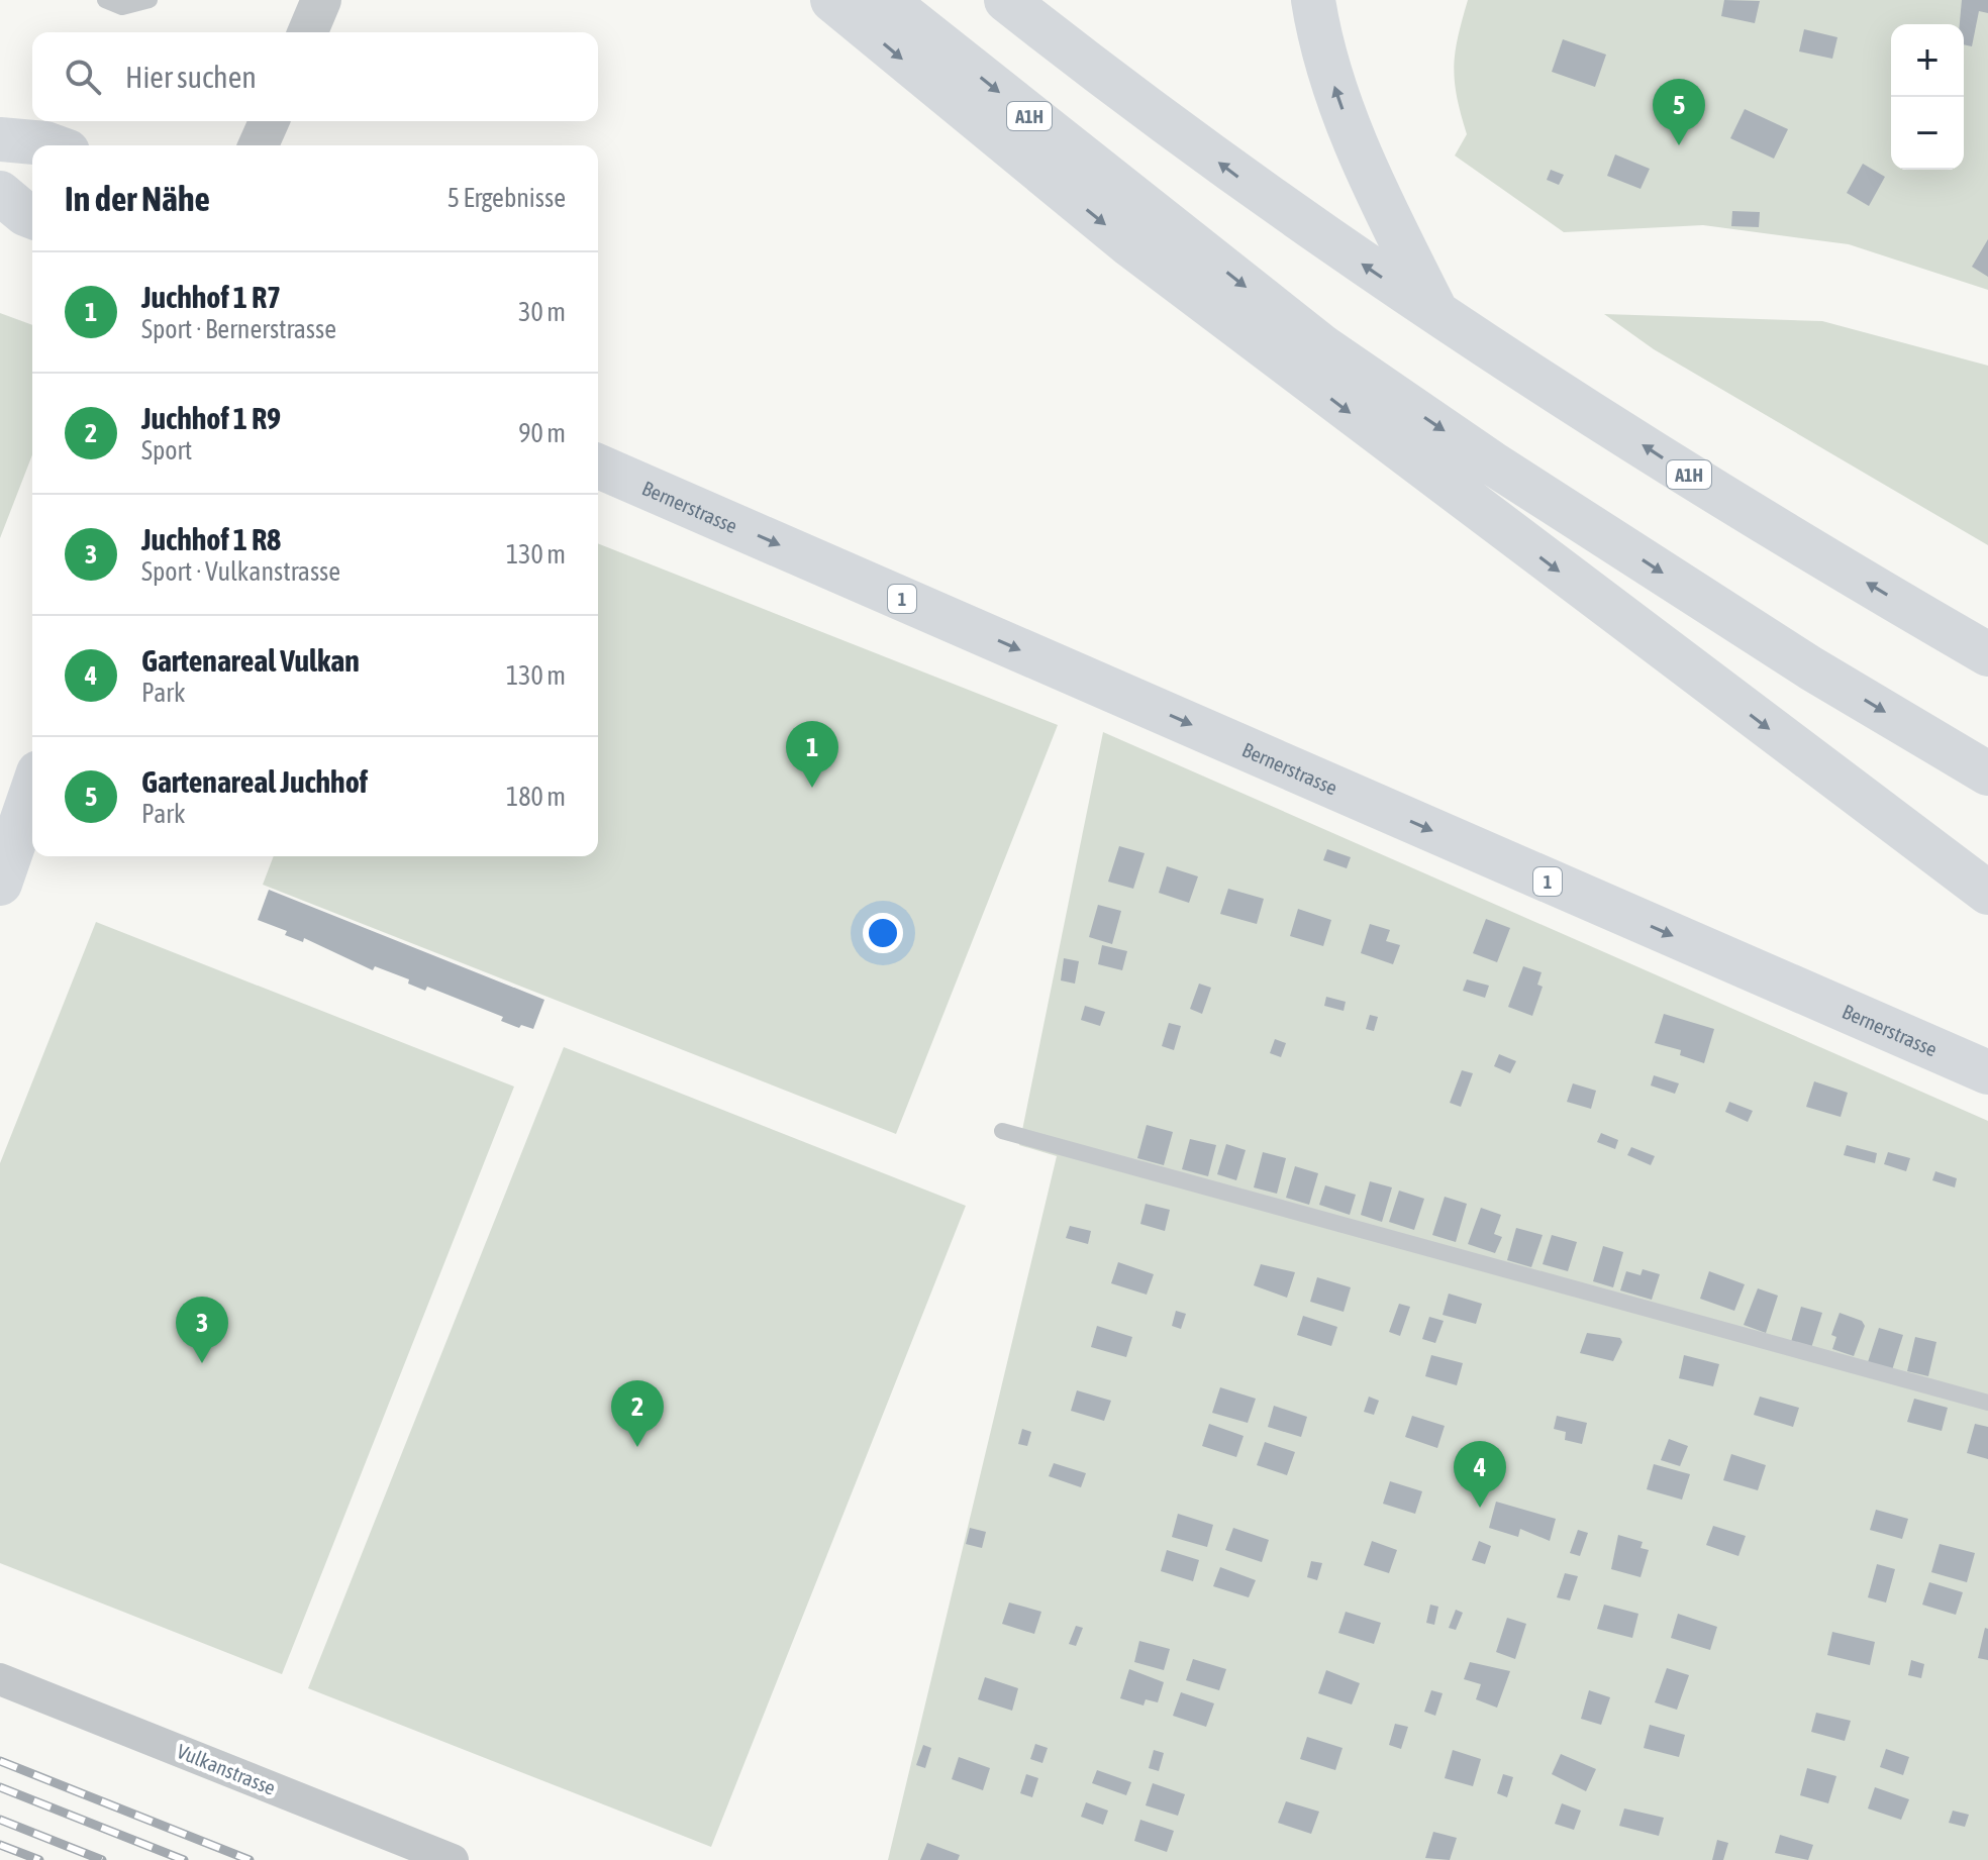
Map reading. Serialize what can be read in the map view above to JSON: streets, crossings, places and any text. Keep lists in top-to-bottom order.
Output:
{
  "streets": {
    "main road": ["A1H", "Bernerstrasse", "1"],
    "street": ["Vulkanstrasse"]
  },
  "page": {
    "map_buttons": ["+", "−"],
    "search": "Hier suchen",
    "pins": [
      "5",
      "1",
      "3",
      "2",
      "4"
    ],
    "heading": ["In der Nähe", "5 Ergebnisse"],
    "list": [
      {
        "mark": "1",
        "name": "Juchhof 1 R7",
        "note": "Sport · Bernerstrasse",
        "value": "30 m"
      },
      {
        "mark": "2",
        "name": "Juchhof 1 R9",
        "note": "Sport",
        "value": "90 m"
      },
      {
        "mark": "3",
        "name": "Juchhof 1 R8",
        "note": "Sport · Vulkanstrasse",
        "value": "130 m"
      },
      {
        "mark": "4",
        "name": "Gartenareal Vulkan",
        "note": "Park",
        "value": "130 m"
      },
      {
        "mark": "5",
        "name": "Gartenareal Juchhof",
        "note": "Park",
        "value": "180 m"
      }
    ]
  }
}
